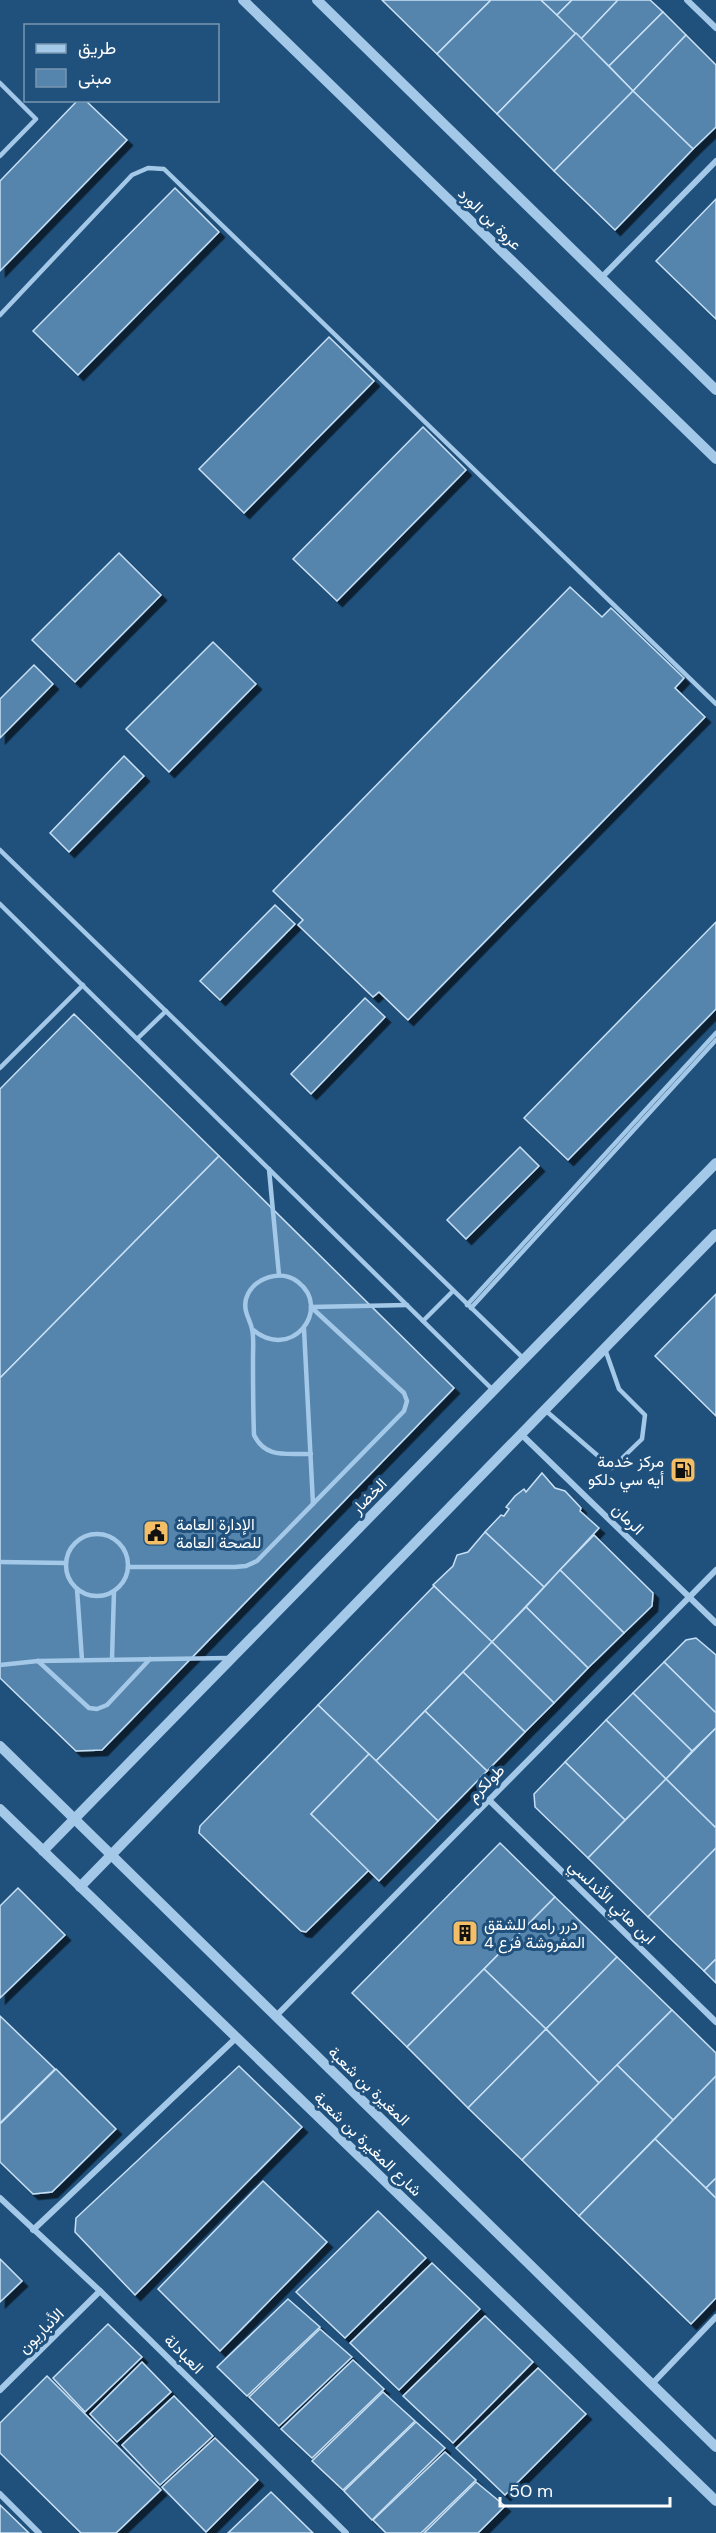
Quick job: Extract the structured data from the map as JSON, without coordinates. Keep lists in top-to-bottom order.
{
  "streets": {
    "street": [
      "عروة بن الورد",
      "الخضار",
      "الرمان",
      "طولكرم",
      "ابن هاني الأندلسي",
      "المغيرة بن شعبة",
      "شارع المغيرة بن شعبة",
      "الأنباريون",
      "العبادلة"
    ]
  },
  "crossings": [
    ["الخضار", "المغيرة بن شعبة"],
    ["الخضار", "شارع المغيرة بن شعبة"],
    ["الرمان", "طولكرم"],
    ["طولكرم", "ابن هاني الأندلسي"],
    ["طولكرم", "المغيرة بن شعبة"],
    ["الأنباريون", "العبادلة"]
  ],
  "places": {
    "fuel station": ["مركز خدمة أيه سي دلكو"],
    "public building": ["الإدارة العامة للصحة العامة"],
    "building": ["درر رامه للشقق المفروشة فرع 4"]
  },
  "legend": ["طريق", "مبنى"],
  "scale_bar": "50 m"
}
